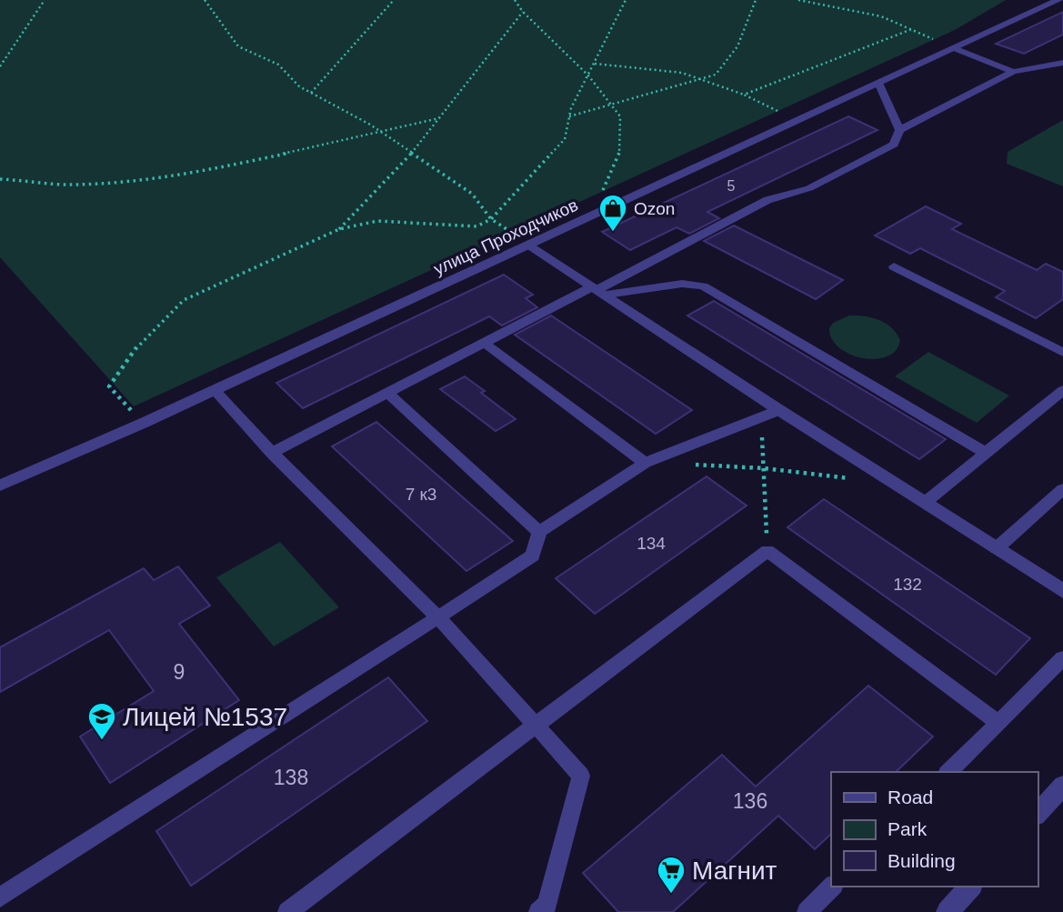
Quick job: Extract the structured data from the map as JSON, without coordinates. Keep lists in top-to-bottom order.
{
  "streets": {
    "street": ["улица Проходчиков"]
  },
  "places": {
    "shop": ["Ozon"],
    "school or university": ["Лицей №1537"],
    "supermarket": ["Магнит"]
  },
  "house_numbers": [
    "5",
    "7 к3",
    "134",
    "132",
    "9",
    "138",
    "136"
  ],
  "legend": ["Road", "Park", "Building"]
}
